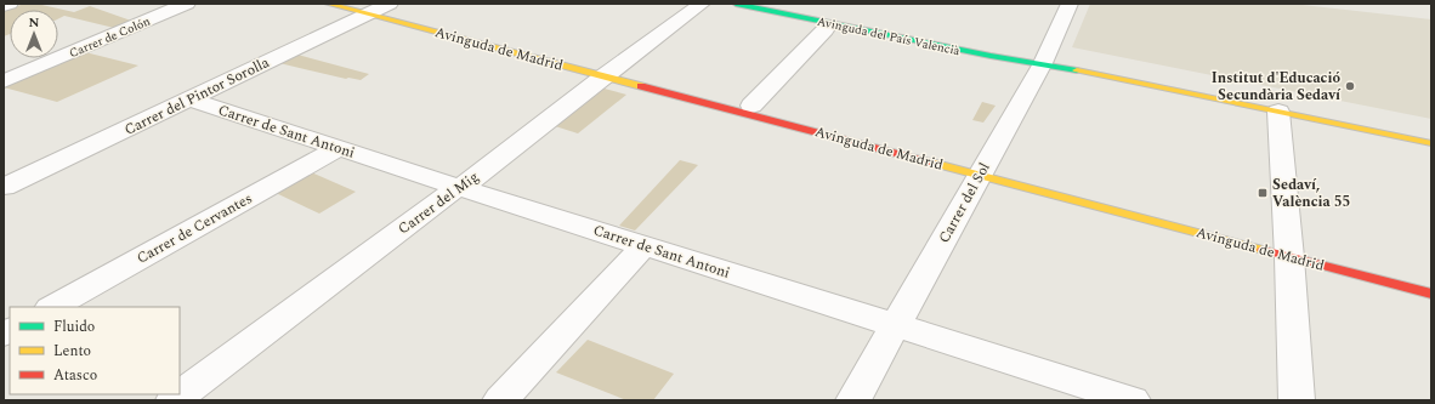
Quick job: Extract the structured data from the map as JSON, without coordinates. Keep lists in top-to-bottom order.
{
  "streets": {
    "street": [
      "Avinguda del País Valencià",
      "Carrer de Colón",
      "Avinguda de Madrid",
      "Carrer del Pintor Sorolla",
      "Carrer de Sant Antoni",
      "Carrer del Mig",
      "Carrer del Sol",
      "Carrer de Cervantes"
    ]
  },
  "crossings": [
    ["Avinguda del País Valencià", "Carrer del Sol"],
    ["Avinguda de Madrid", "Carrer del Pintor Sorolla"],
    ["Avinguda de Madrid", "Carrer del Mig"],
    ["Avinguda de Madrid", "Carrer del Sol"],
    ["Carrer del Pintor Sorolla", "Carrer de Sant Antoni"],
    ["Carrer de Sant Antoni", "Carrer del Mig"],
    ["Carrer de Sant Antoni", "Carrer del Sol"],
    ["Carrer de Sant Antoni", "Carrer de Cervantes"]
  ],
  "places": {
    "other": ["Institut d'Educació Secundària Sedaví"],
    "transit": ["Sedaví, València 55"]
  },
  "legend": ["Fluido", "Lento", "Atasco"],
  "north": "top"
}
